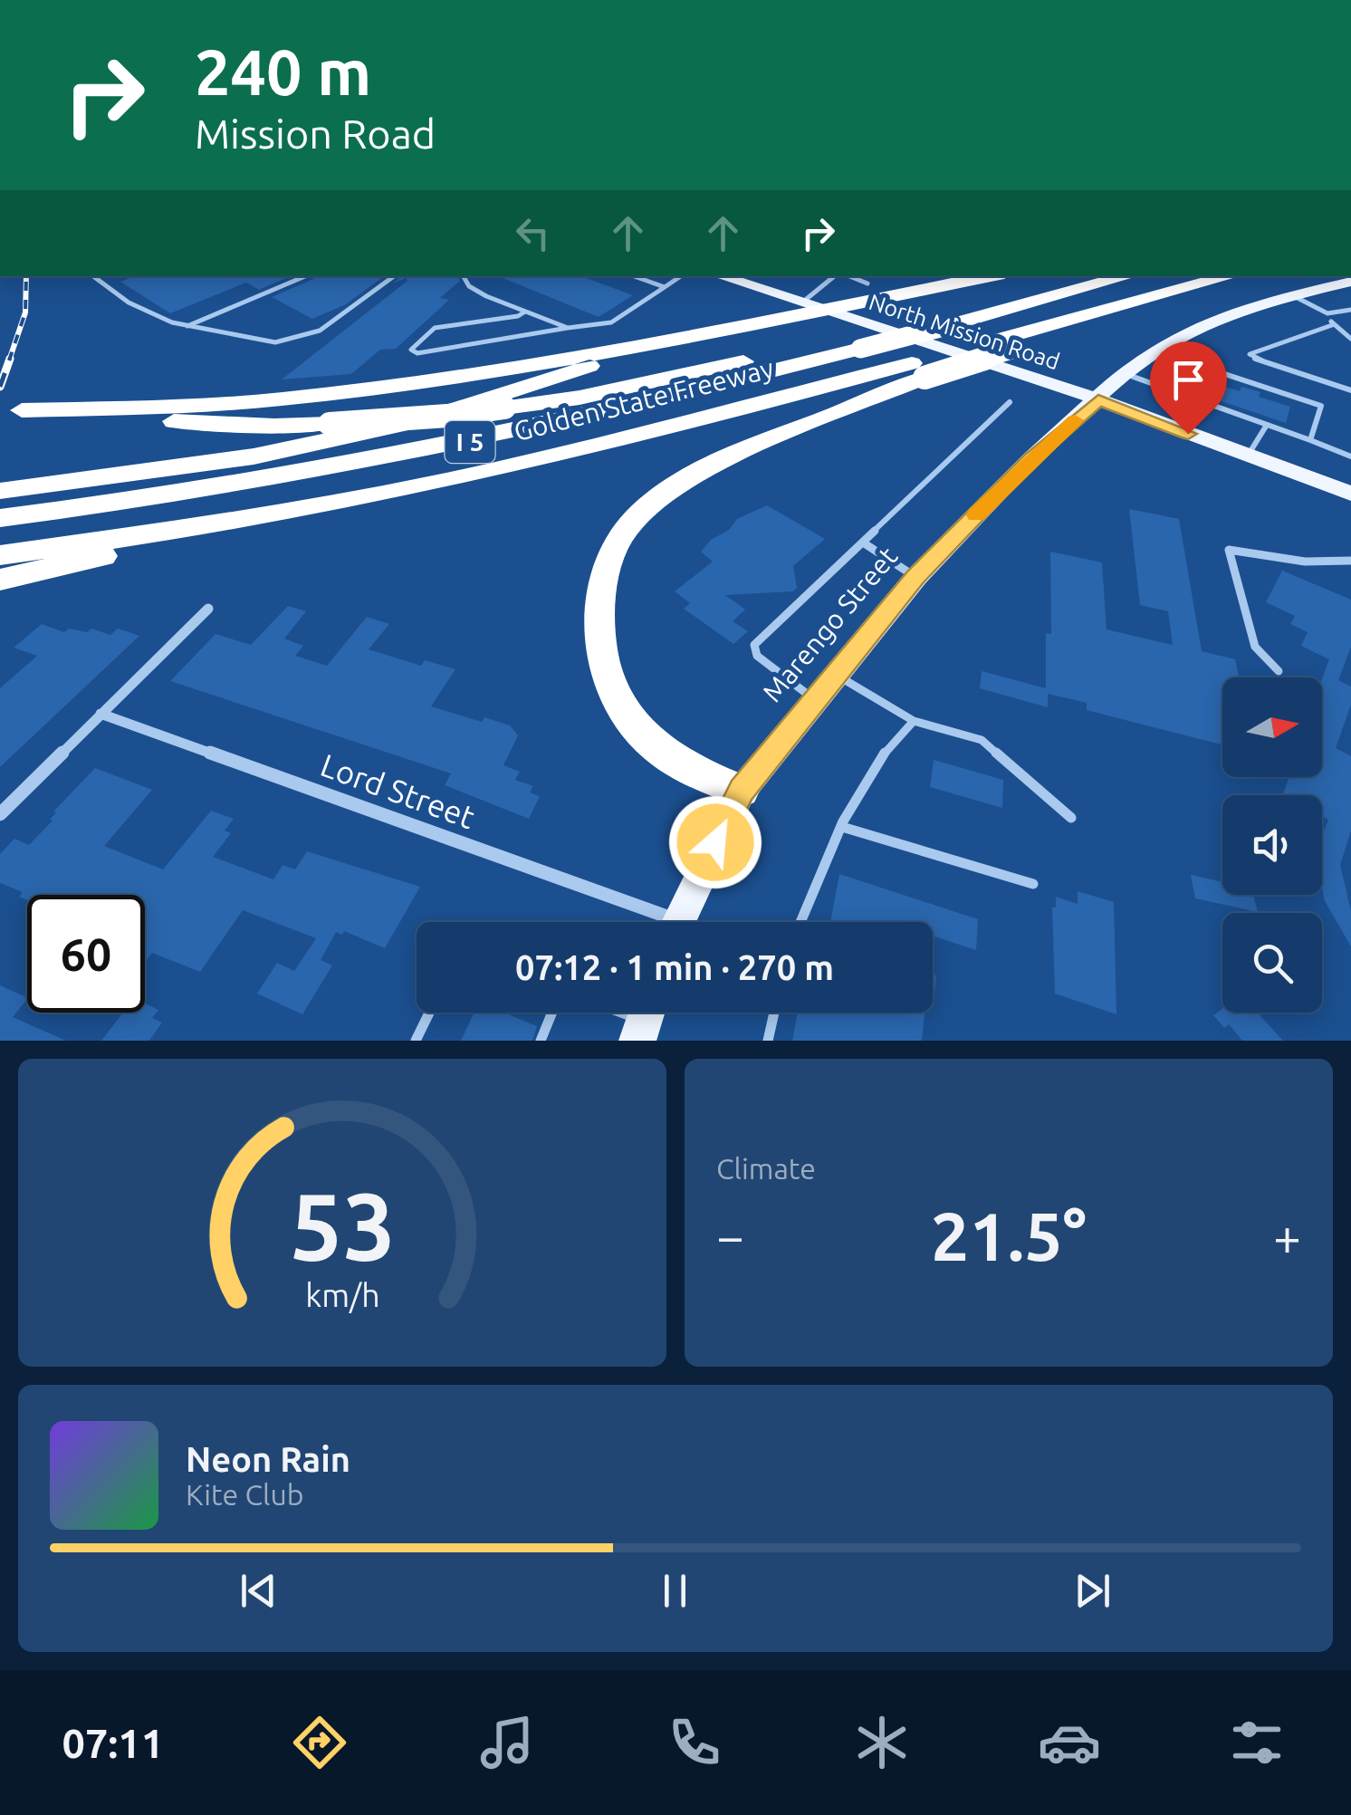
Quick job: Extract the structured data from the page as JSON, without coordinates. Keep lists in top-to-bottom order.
{
  "streets": {
    "highway": ["Golden State Freeway", "I 5"],
    "main road": ["North Mission Road", "Marengo Street"],
    "street": ["Lord Street"]
  },
  "crossings": [
    ["North Mission Road", "Marengo Street"]
  ],
  "north": "right",
  "page": {
    "turn": ["240 m", "Mission Road"],
    "limit": "60",
    "trip": "07:12 · 1 min · 270 m",
    "tile": "Climate",
    "heat": ["−", "21.5°", "+"],
    "song": ["Neon Rain", "Kite Club"],
    "tabs": "07:11",
    "gauge": ["53", "km/h"]
  }
}
